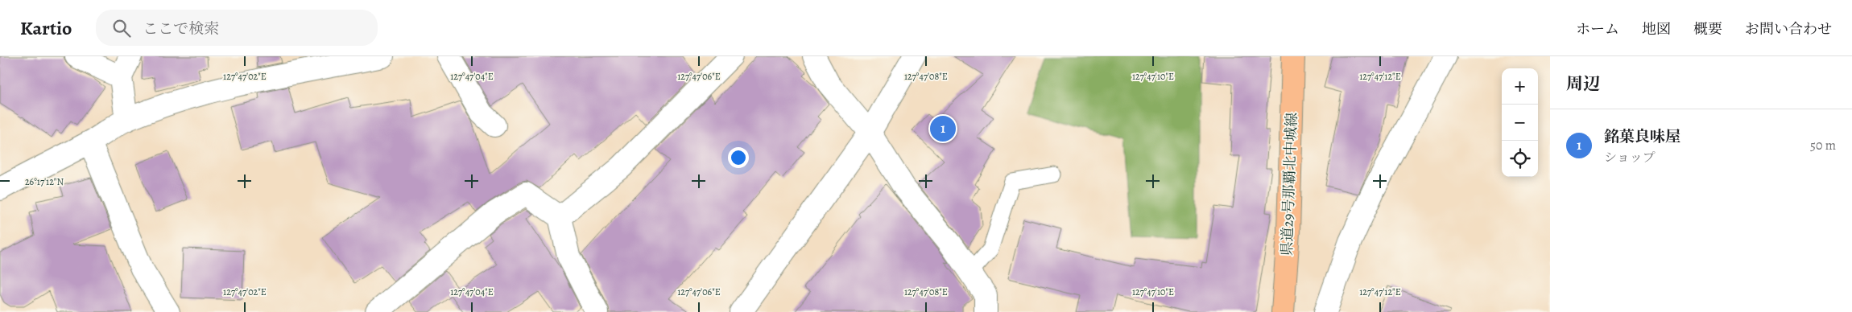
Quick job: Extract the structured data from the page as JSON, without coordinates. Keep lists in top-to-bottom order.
{
  "streets": {
    "main road": ["県道29号那覇北中城線"]
  },
  "page": {
    "header": "Kartio",
    "search": "ここで検索",
    "nav": [
      "ホーム",
      "地図",
      "概要",
      "お問い合わせ"
    ],
    "heading": "周辺",
    "map_buttons": ["+", "−"],
    "list": [
      {
        "mark": "1",
        "name": "銘菓良味屋",
        "note": "ショップ",
        "value": "50 m"
      }
    ],
    "pins": "1"
  },
  "coordinates": [
    "127°47'02\"E",
    "127°47'04\"E",
    "127°47'06\"E",
    "127°47'08\"E",
    "127°47'10\"E",
    "127°47'12\"E",
    "26°17'12\"N"
  ]
}
